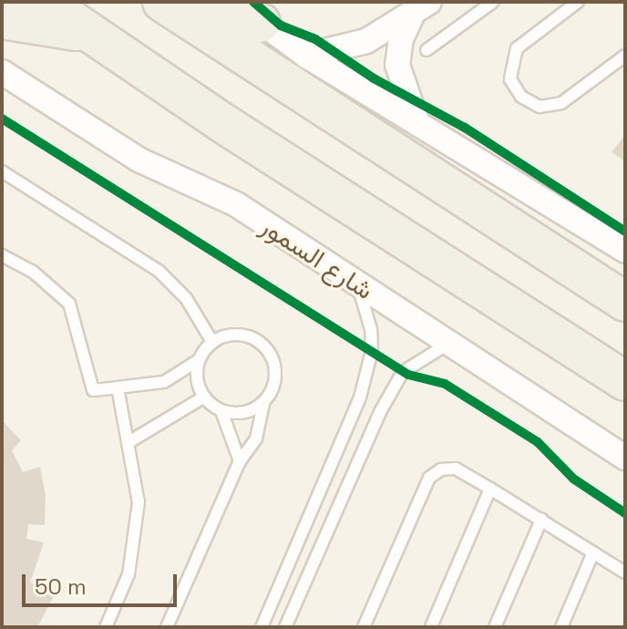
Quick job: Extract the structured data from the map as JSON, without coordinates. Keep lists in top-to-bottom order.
{
  "streets": {
    "street": ["شارع السمور"]
  },
  "scale_bar": "50 m"
}
